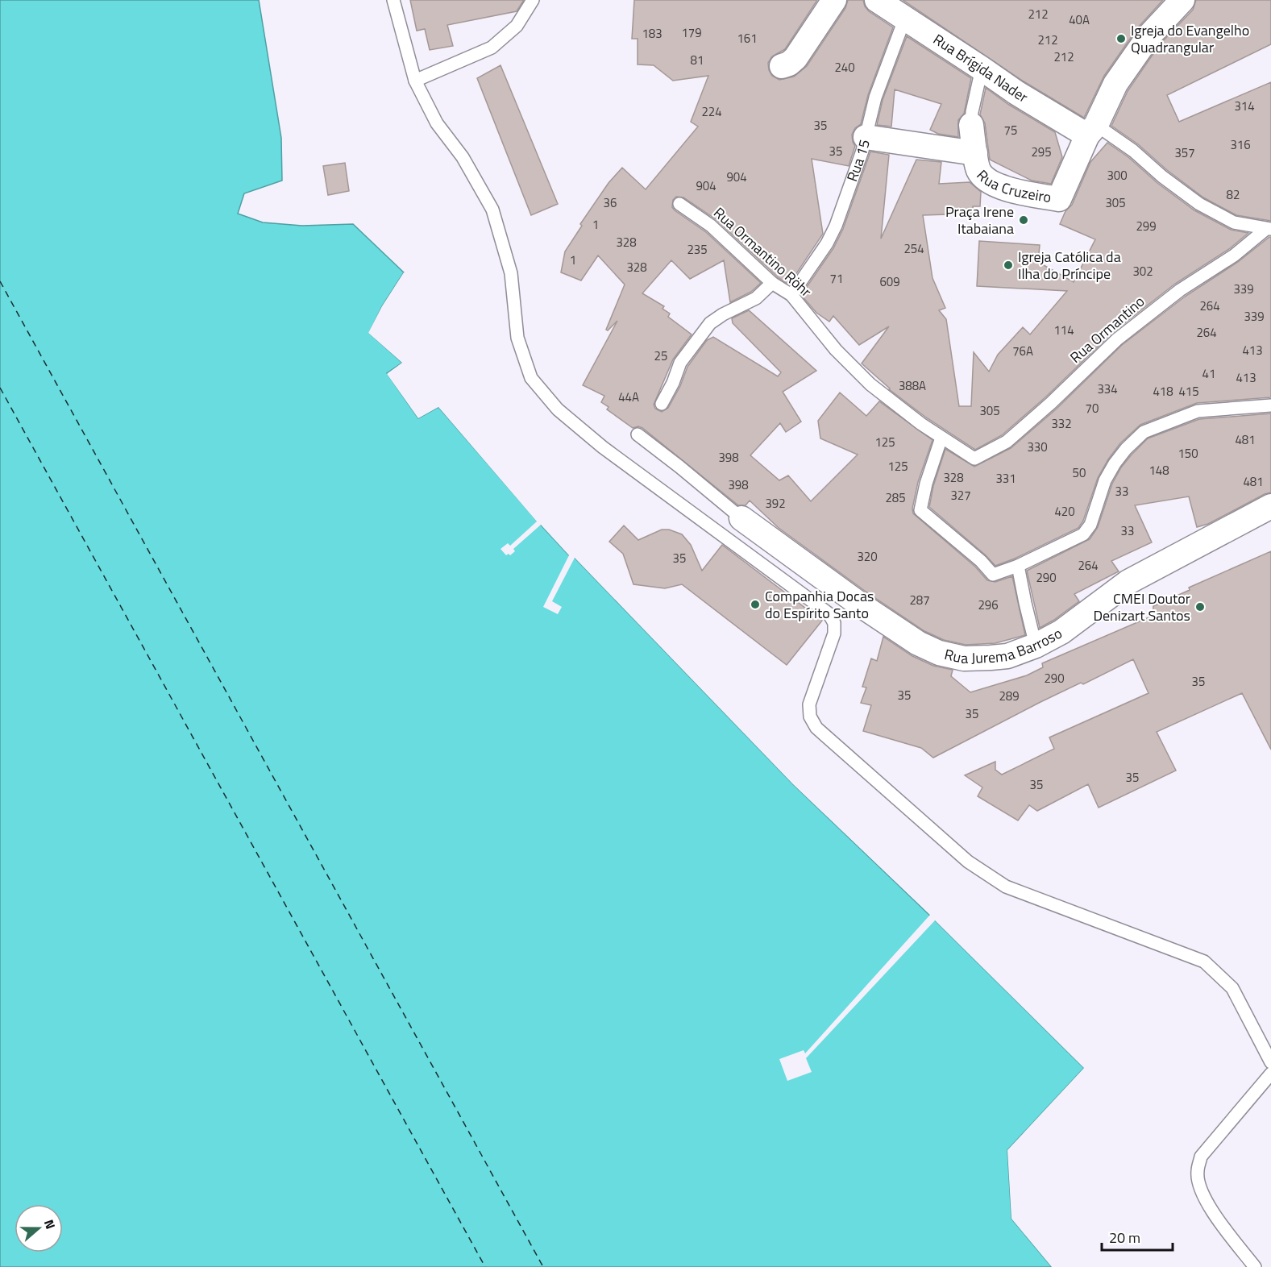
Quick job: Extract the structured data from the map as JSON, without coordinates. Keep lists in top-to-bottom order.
{
  "streets": {
    "street": ["Rua Brígida Nader", "Rua Cruzeiro", "Rua Jurema Barroso"],
    "lane": ["Rua 15", "Rua Ormantino Röhr", "Rua Ormantino"]
  },
  "crossings": [
    ["Rua Brígida Nader", "Rua 15"],
    ["Rua Brígida Nader", "Rua Cruzeiro"],
    ["Rua Brígida Nader", "Rua Ormantino"],
    ["Rua 15", "Rua Ormantino Röhr"],
    ["Rua Ormantino Röhr", "Rua Ormantino"]
  ],
  "places": [
    "Igreja do Evangelho Quadrangular",
    "Praça Irene Itabaiana",
    "Igreja Católica da Ilha do Príncipe",
    "Companhia Docas do Espírito Santo",
    "CMEI Doutor Denizart Santos"
  ],
  "house_numbers": [
    "212",
    "40A",
    "179",
    "183",
    "161",
    "212",
    "212",
    "81",
    "240",
    "314",
    "224",
    "35",
    "75",
    "316",
    "35",
    "295",
    "357",
    "300",
    "904",
    "904",
    "82",
    "36",
    "305",
    "1",
    "299",
    "328",
    "254",
    "235",
    "1",
    "328",
    "302",
    "71",
    "609",
    "339",
    "264",
    "339",
    "114",
    "264",
    "413",
    "76A",
    "25",
    "41",
    "413",
    "388A",
    "334",
    "418",
    "415",
    "44A",
    "70",
    "305",
    "332",
    "481",
    "125",
    "330",
    "150",
    "398",
    "125",
    "148",
    "50",
    "328",
    "331",
    "481",
    "398",
    "33",
    "327",
    "285",
    "392",
    "420",
    "33",
    "320",
    "35",
    "264",
    "290",
    "287",
    "296",
    "290",
    "35",
    "35",
    "289",
    "35",
    "35",
    "35"
  ],
  "scale_bar": "20 m",
  "north": "right"
}
